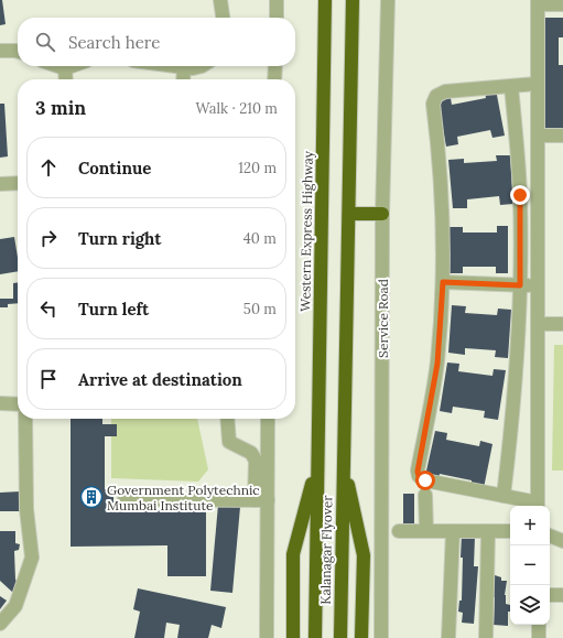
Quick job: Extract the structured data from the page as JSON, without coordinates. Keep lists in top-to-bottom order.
{
  "streets": {
    "highway": ["Western Express Highway", "Kalanagar Flyover"],
    "street": ["Service Road"]
  },
  "crossings": [
    ["Western Express Highway", "Kalanagar Flyover"]
  ],
  "places": {
    "building": ["Government Polytechnic Mumbai Institute"]
  },
  "page": {
    "search": "Search here",
    "heading": ["3 min", "Walk · 210 m"],
    "list": [
      ["Continue", "120 m"],
      ["Turn right", "40 m"],
      ["Turn left", "50 m"],
      "Arrive at destination"
    ],
    "map_buttons": ["+", "−"]
  }
}
